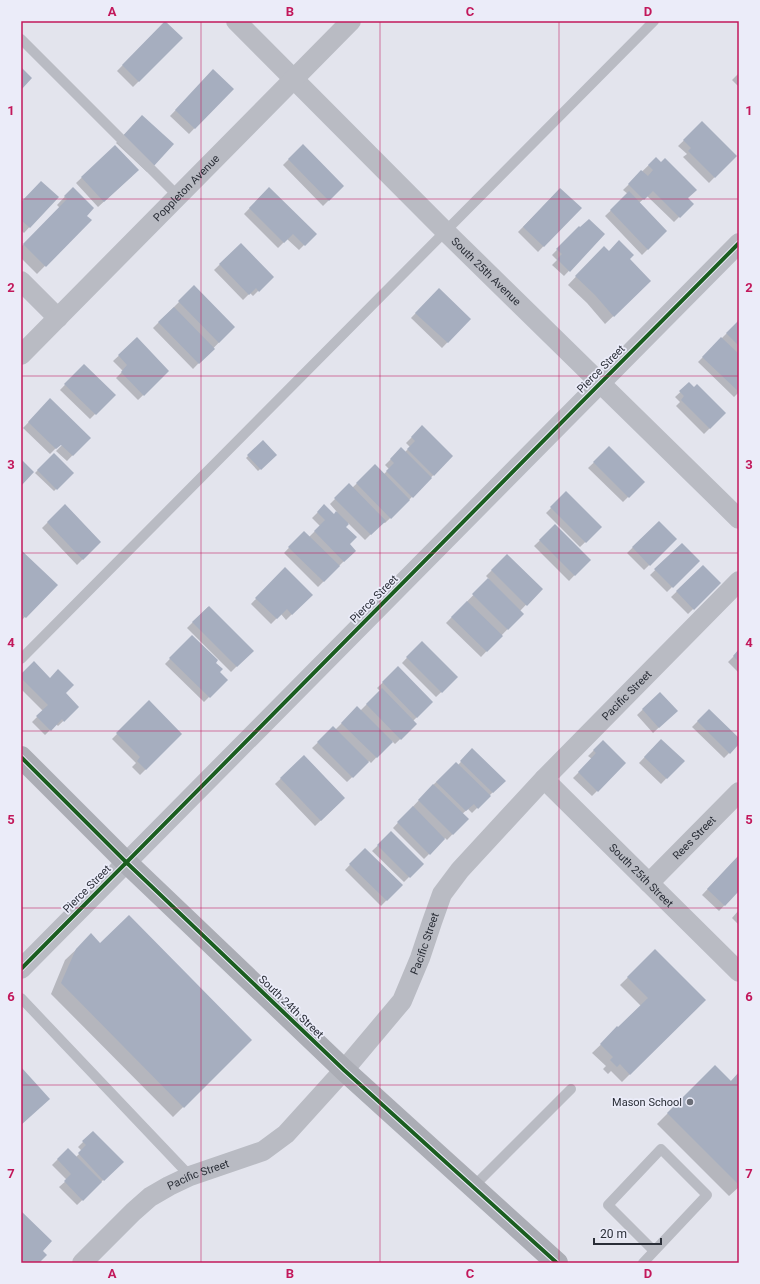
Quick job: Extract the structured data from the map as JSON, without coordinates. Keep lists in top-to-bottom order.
{
  "streets": {
    "main road": ["South 24th Street"],
    "street": [
      "Poppleton Avenue",
      "South 25th Avenue",
      "Pierce Street",
      "Pacific Street",
      "Rees Street",
      "South 25th Street"
    ]
  },
  "crossings": [
    ["Poppleton Avenue", "South 25th Avenue"],
    ["South 25th Avenue", "Pierce Street"],
    ["Pierce Street", "South 24th Street"],
    ["Pacific Street", "South 25th Street"],
    ["Pacific Street", "South 24th Street"],
    ["Rees Street", "South 25th Street"]
  ],
  "places": ["Mason School"],
  "scale_bar": "20 m",
  "grid": {
    "columns": [
      "A",
      "B",
      "C",
      "D"
    ],
    "rows": [
      "1",
      "2",
      "3",
      "4",
      "5",
      "6",
      "7"
    ]
  }
}
